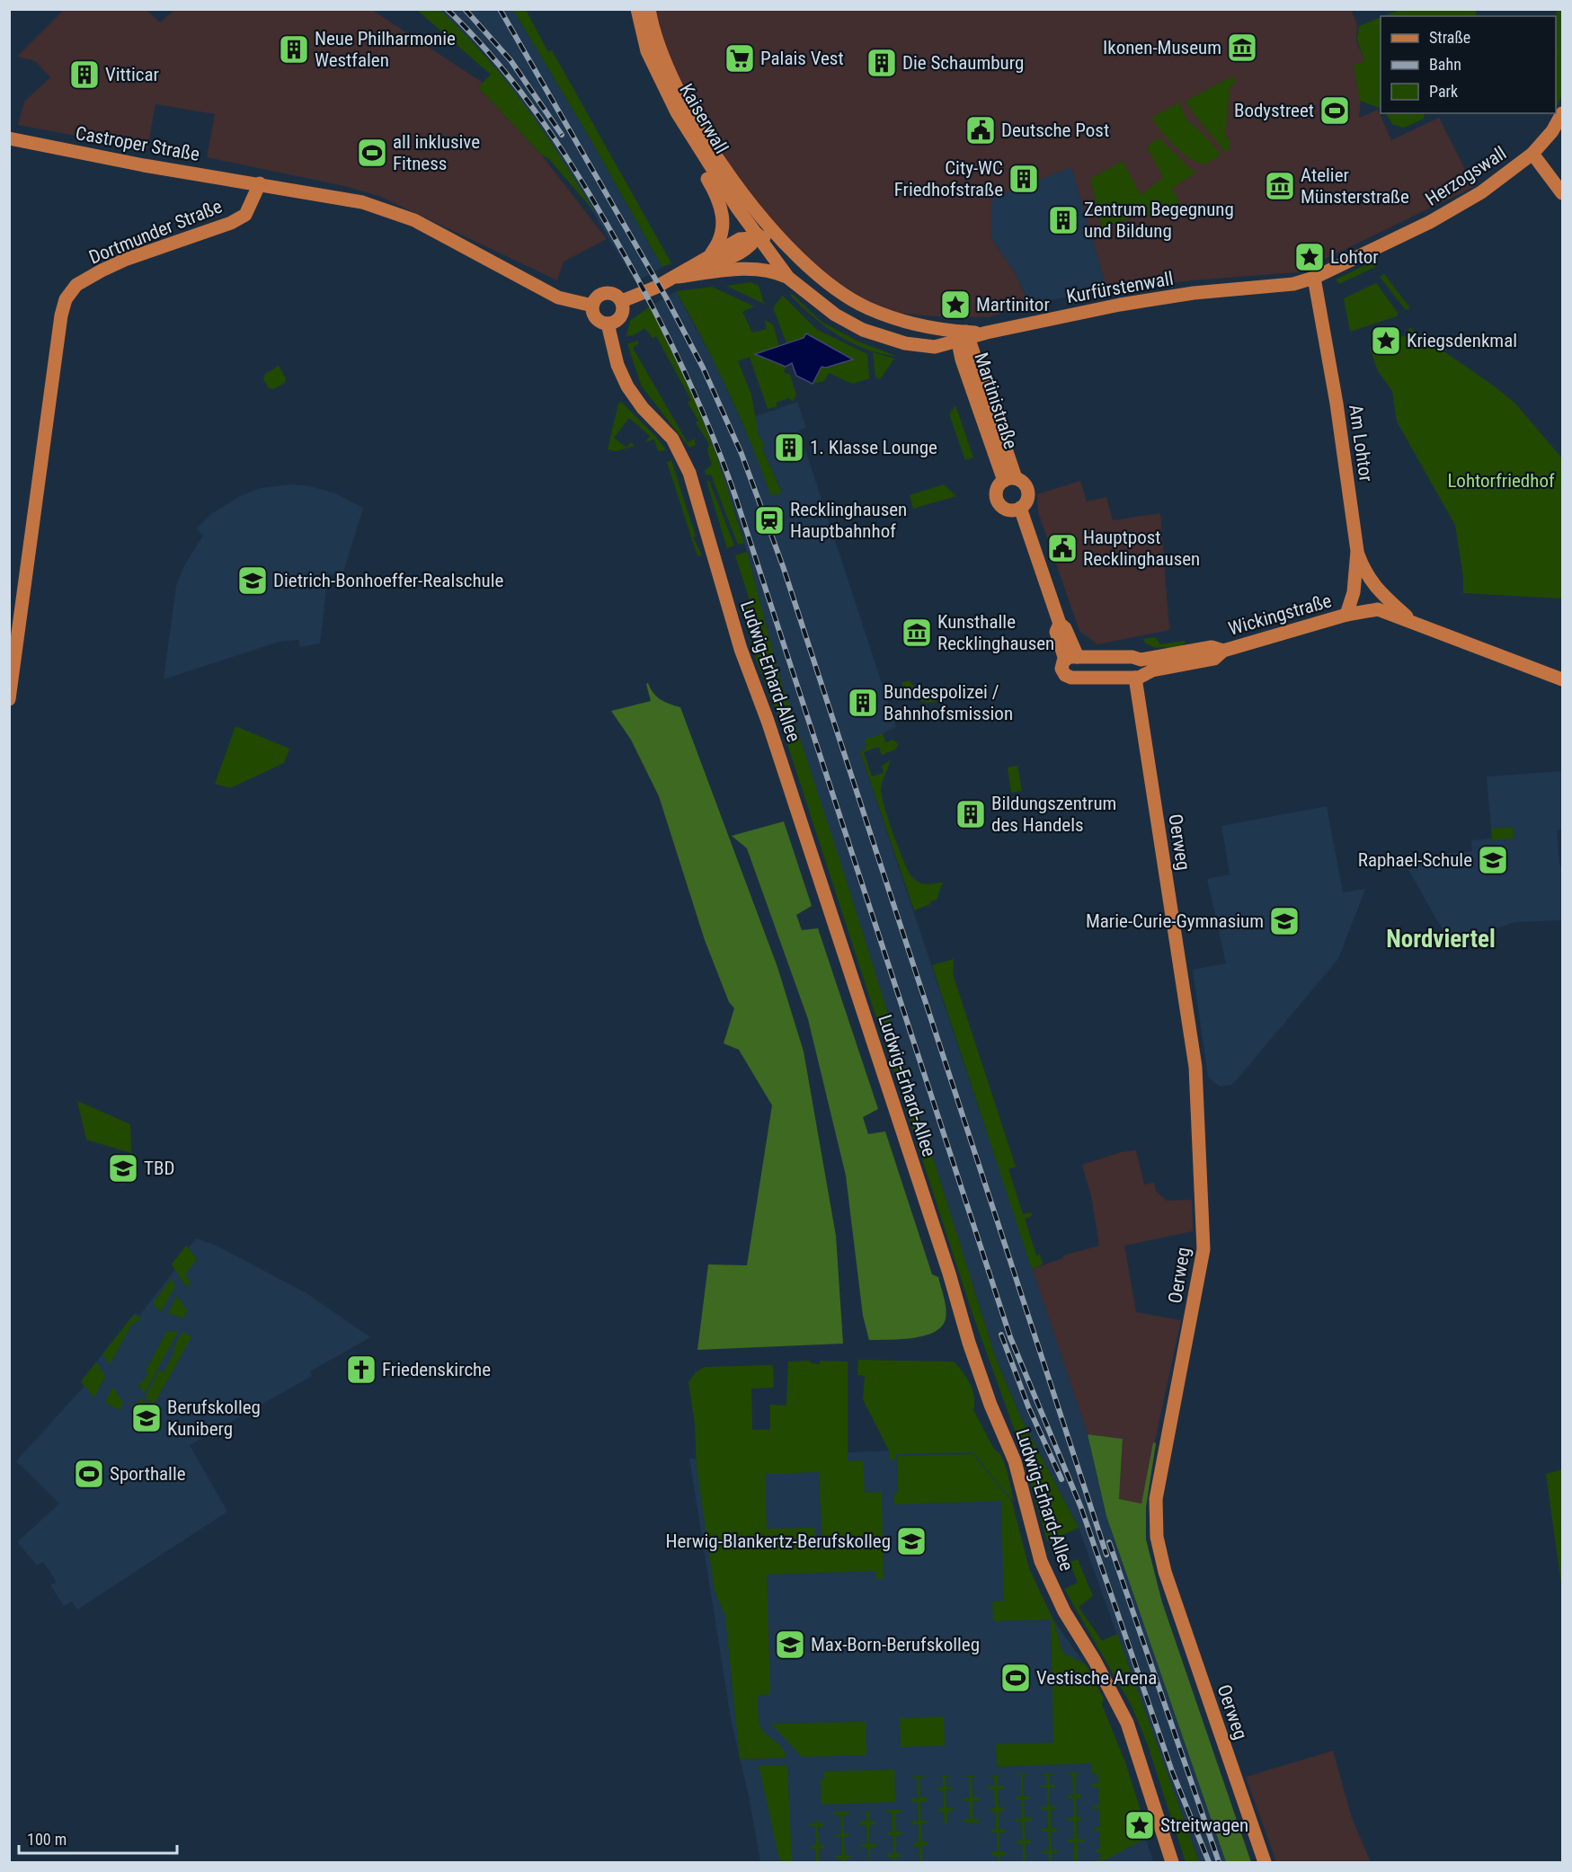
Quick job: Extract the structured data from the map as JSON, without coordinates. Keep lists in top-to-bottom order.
{
  "streets": {
    "main road": [
      "Kaiserwall",
      "Castroper Straße",
      "Herzogswall",
      "Dortmunder Straße",
      "Kurfürstenwall",
      "Martinistraße",
      "Am Lohtor",
      "Wickingstraße",
      "Ludwig-Erhard-Allee",
      "Oerweg"
    ]
  },
  "crossings": [
    ["Kaiserwall", "Kurfürstenwall"],
    ["Kaiserwall", "Martinistraße"],
    ["Castroper Straße", "Dortmunder Straße"],
    ["Herzogswall", "Kurfürstenwall"],
    ["Herzogswall", "Am Lohtor"],
    ["Kurfürstenwall", "Martinistraße"],
    ["Kurfürstenwall", "Am Lohtor"],
    ["Martinistraße", "Wickingstraße"],
    ["Am Lohtor", "Wickingstraße"],
    ["Wickingstraße", "Oerweg"]
  ],
  "districts": ["Nordviertel"],
  "parks": ["Lohtorfriedhof"],
  "places": {
    "museum": ["Ikonen-Museum", "Atelier Münsterstraße", "Kunsthalle Recklinghausen"],
    "building": [
      "Neue Philharmonie Westfalen",
      "Die Schaumburg",
      "Vitticar",
      "City-WC Friedhofstraße",
      "Zentrum Begegnung und Bildung",
      "1. Klasse Lounge",
      "Bundespolizei / Bahnhofsmission",
      "Bildungszentrum des Handels"
    ],
    "supermarket": ["Palais Vest"],
    "sports": [
      "Bodystreet",
      "all inklusive Fitness",
      "Sporthalle",
      "Vestische Arena"
    ],
    "public building": ["Deutsche Post", "Hauptpost Recklinghausen"],
    "place": [
      "Lohtor",
      "Martinitor",
      "Kriegsdenkmal",
      "Streitwagen"
    ],
    "station": ["Recklinghausen Hauptbahnhof"],
    "school or university": [
      "Dietrich-Bonhoeffer-Realschule",
      "Raphael-Schule",
      "Marie-Curie-Gymnasium",
      "TBD",
      "Berufskolleg Kuniberg",
      "Herwig-Blankertz-Berufskolleg",
      "Max-Born-Berufskolleg"
    ],
    "church": ["Friedenskirche"]
  },
  "legend": ["Straße", "Bahn", "Park"],
  "scale_bar": "100 m"
}
